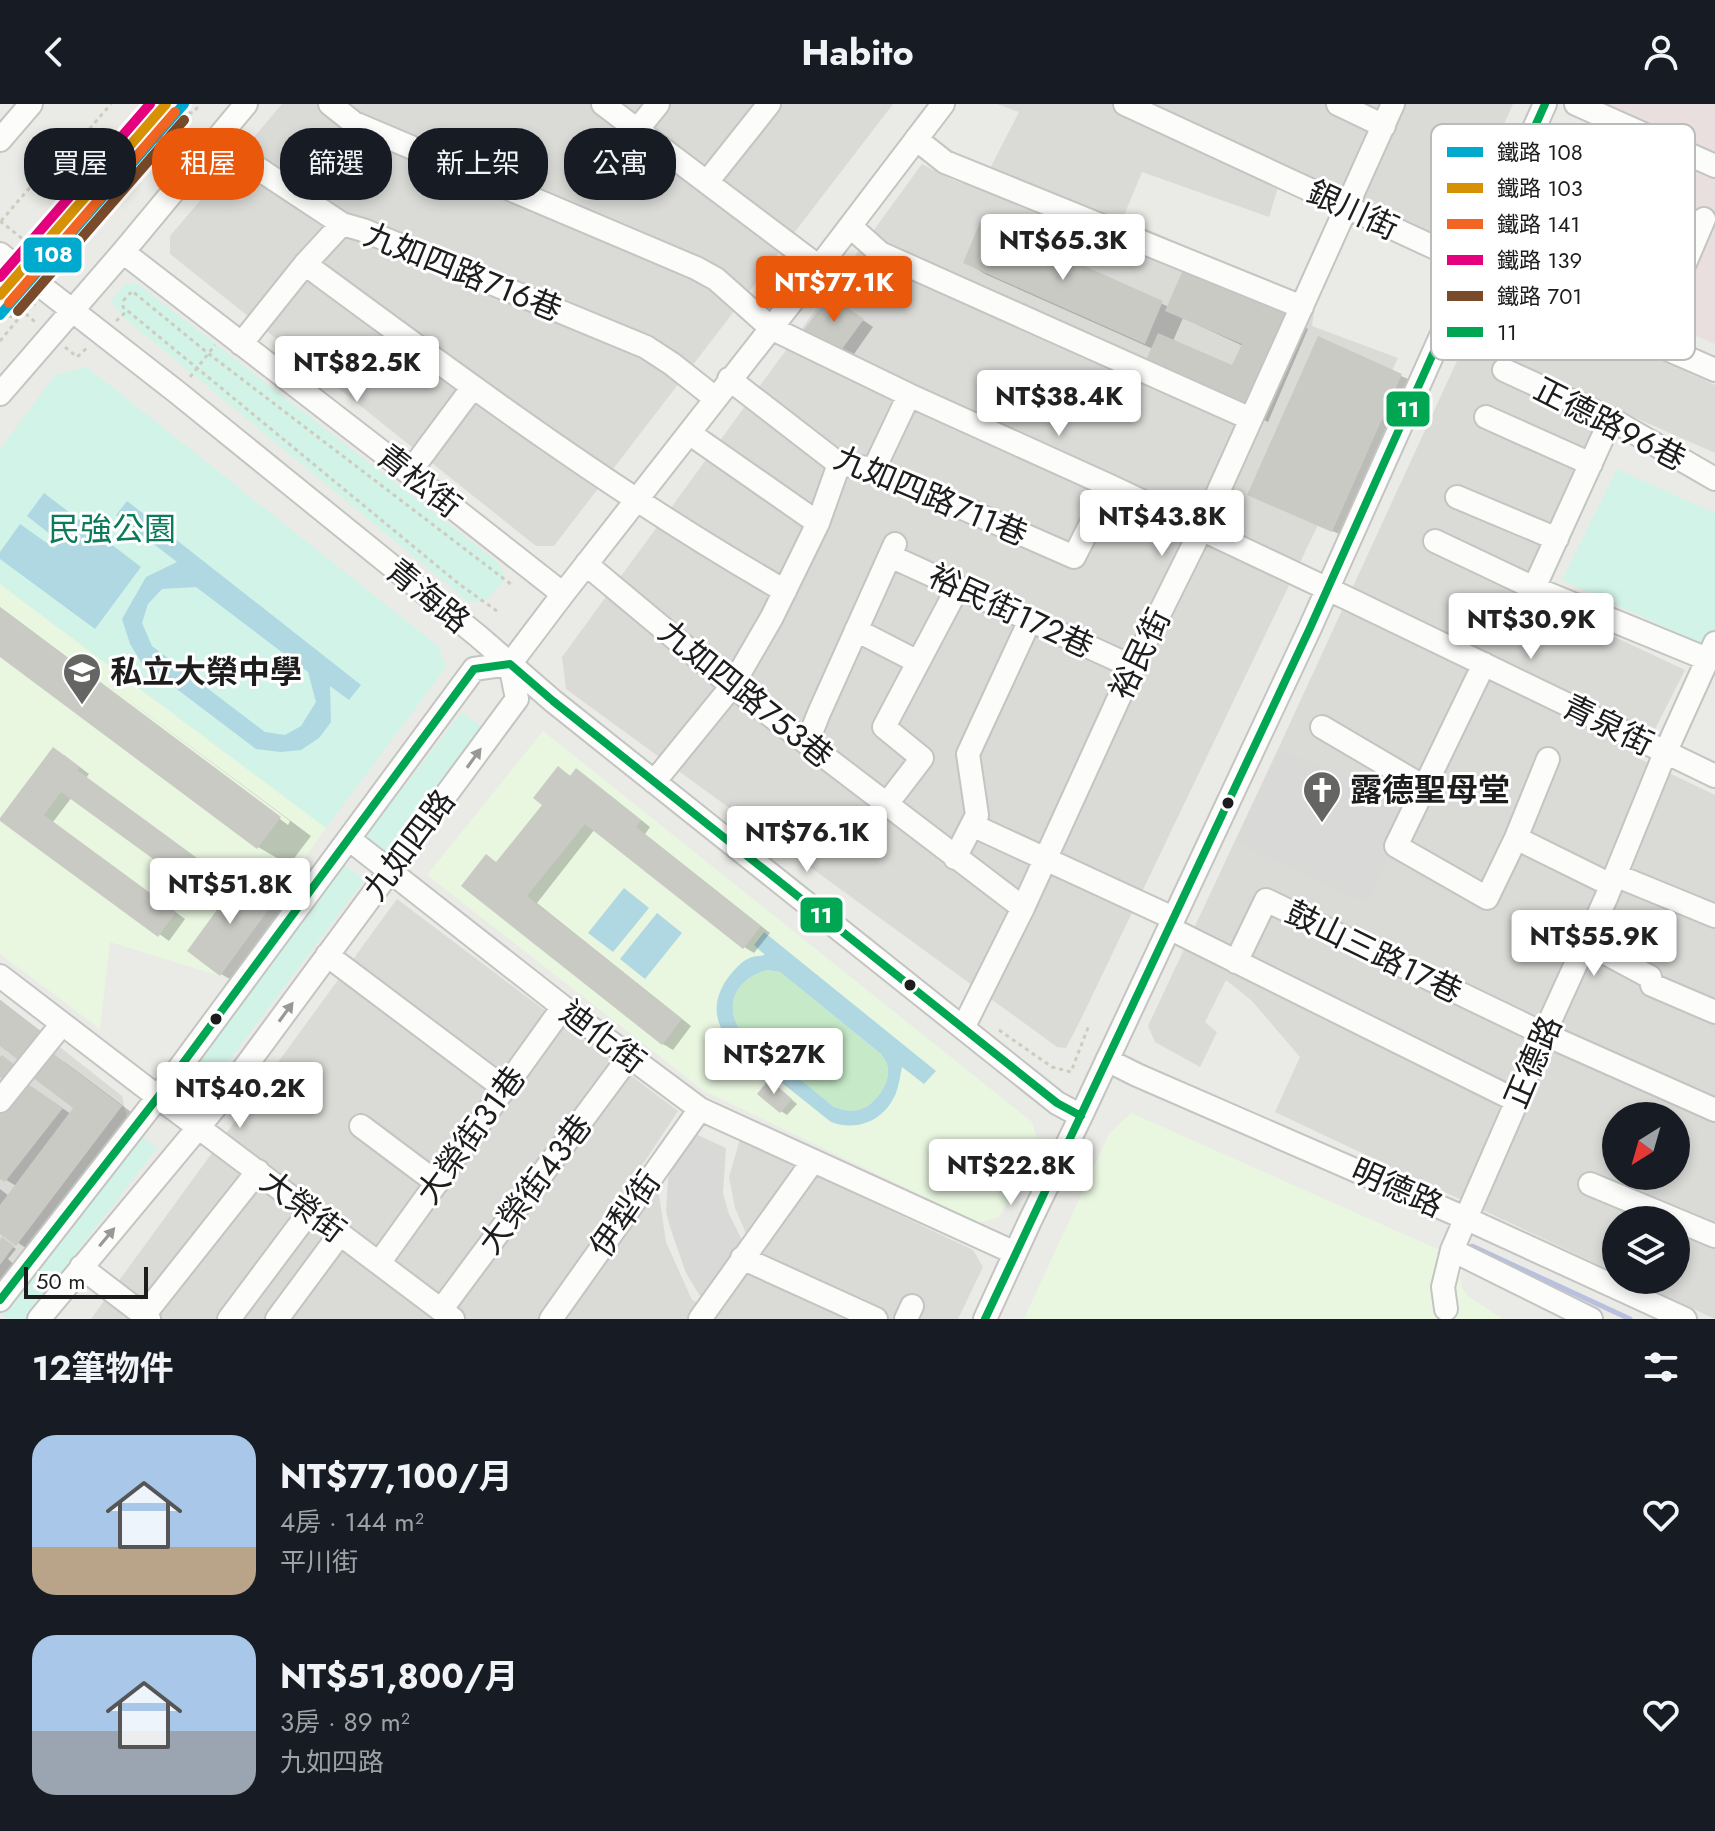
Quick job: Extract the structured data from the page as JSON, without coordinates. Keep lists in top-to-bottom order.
{
  "streets": {
    "street": [
      "銀川街",
      "九如四路716巷",
      "正德路96巷",
      "青松街",
      "九如四路711巷",
      "青海路",
      "裕民街172巷",
      "裕民街",
      "九如四路753巷",
      "青泉街",
      "九如四路",
      "鼓山三路17巷",
      "迪化街",
      "正德路",
      "大榮街31巷",
      "大榮街43巷",
      "明德路",
      "大榮街",
      "伊犁街"
    ]
  },
  "crossings": [
    ["銀川街", "裕民街"],
    ["九如四路711巷", "青泉街"],
    ["青海路", "裕民街"],
    ["青海路", "九如四路"],
    ["裕民街172巷", "裕民街"],
    ["裕民街", "九如四路753巷"],
    ["裕民街", "青泉街"],
    ["青泉街", "正德路"],
    ["九如四路", "迪化街"],
    ["九如四路", "大榮街"],
    ["鼓山三路17巷", "正德路"],
    ["迪化街", "大榮街31巷"],
    ["迪化街", "大榮街43巷"],
    ["迪化街", "伊犁街"],
    ["正德路", "明德路"],
    ["大榮街31巷", "大榮街"],
    ["大榮街43巷", "大榮街"]
  ],
  "parks": ["民強公園"],
  "places": {
    "school or university": ["私立大榮中學"],
    "church": ["露德聖母堂"]
  },
  "lines": [
    "rail line 108",
    "rail line 103",
    "rail line 139",
    "transit line 11",
    "rail line 141",
    "rail line 701"
  ],
  "legend": [
    "鐵路 108",
    "鐵路 103",
    "鐵路 141",
    "鐵路 139",
    "鐵路 701",
    "11"
  ],
  "scale_bar": "50 m",
  "north": "bottom left",
  "page": {
    "header": "Habito",
    "chip": [
      "買屋",
      "租屋",
      "篩選",
      "新上架",
      "公寓"
    ],
    "price": [
      "NT$65.3K",
      "NT$77.1K",
      "NT$82.5K",
      "NT$38.4K",
      "NT$43.8K",
      "NT$30.9K",
      "NT$76.1K",
      "NT$51.8K",
      "NT$55.9K",
      "NT$27K",
      "NT$40.2K",
      "NT$22.8K"
    ],
    "scale": "50 m",
    "heading": "12筆物件",
    "list": [
      {
        "name": "NT$77,100/月",
        "note": "4房 · 144 m² · 平川街"
      },
      {
        "name": "NT$51,800/月",
        "note": "3房 · 89 m² · 九如四路"
      }
    ]
  }
}
